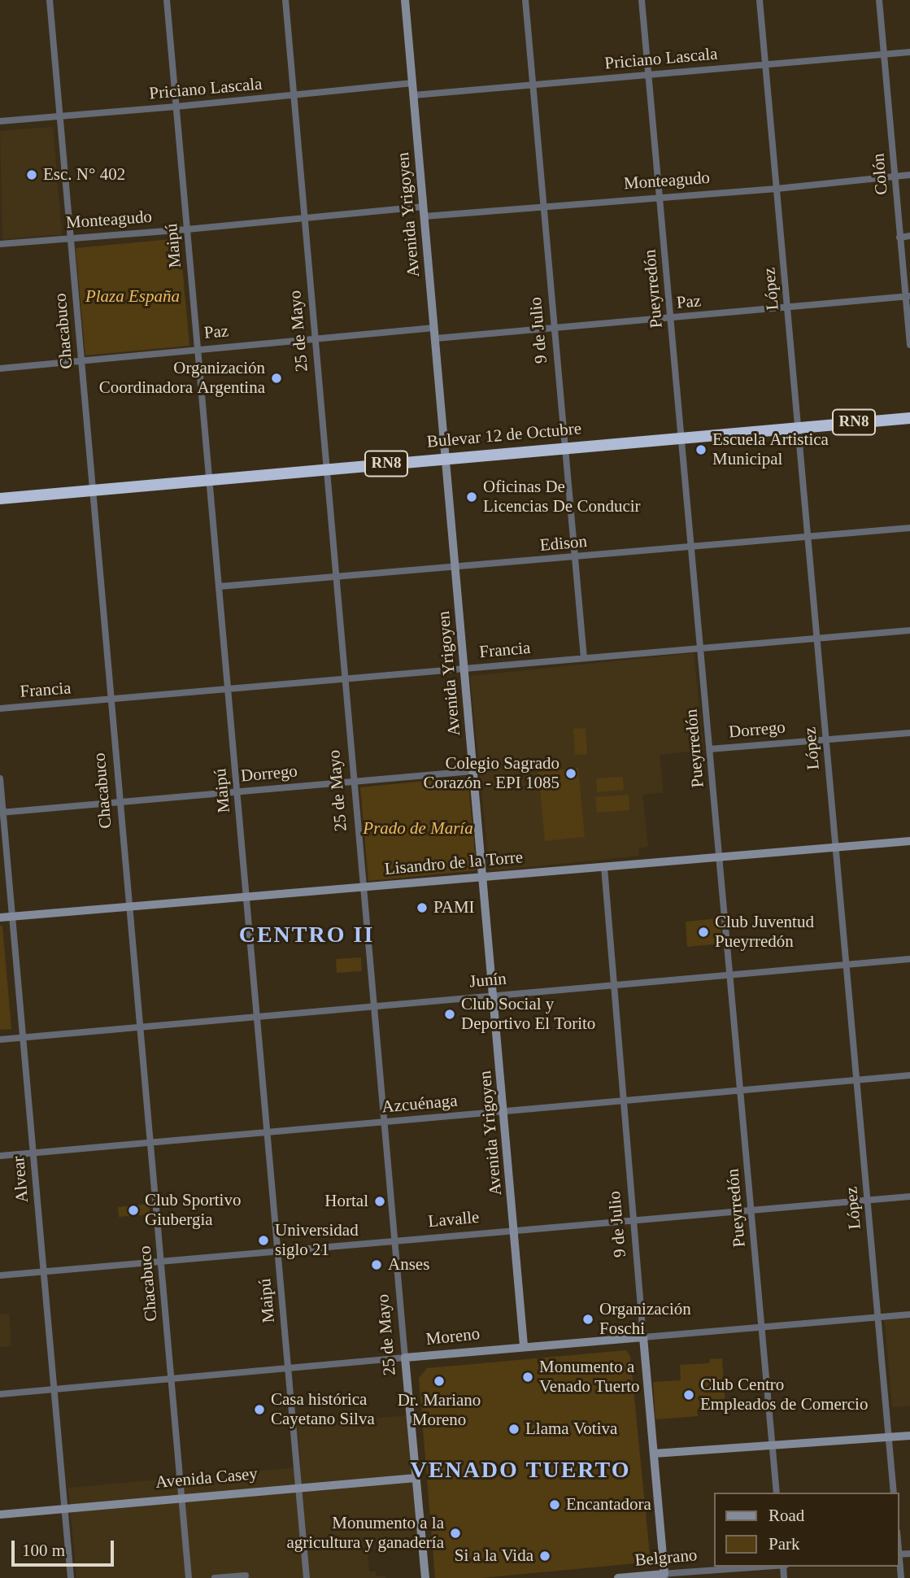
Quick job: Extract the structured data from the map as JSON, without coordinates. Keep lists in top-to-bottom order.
{
  "streets": {
    "highway": ["RN8", "Bulevar 12 de Octubre"],
    "main road": [
      "Avenida Yrigoyen",
      "9 de Julio",
      "25 de Mayo",
      "Lisandro de la Torre",
      "Moreno",
      "Avenida Casey",
      "Belgrano"
    ],
    "street": [
      "Priciano Lascala",
      "Colón",
      "Monteagudo",
      "Maipú",
      "Pueyrredón",
      "López",
      "Paz",
      "Chacabuco",
      "Edison",
      "Francia",
      "Dorrego",
      "Junín",
      "Azcuénaga",
      "Alvear",
      "Lavalle"
    ]
  },
  "crossings": [
    ["Priciano Lascala", "Colón"],
    ["Priciano Lascala", "Avenida Yrigoyen"],
    ["Priciano Lascala", "Maipú"],
    ["Priciano Lascala", "Pueyrredón"],
    ["Priciano Lascala", "López"],
    ["Priciano Lascala", "9 de Julio"],
    ["Priciano Lascala", "Chacabuco"],
    ["Priciano Lascala", "25 de Mayo"],
    ["Colón", "Monteagudo"],
    ["Colón", "Paz"],
    ["Monteagudo", "Avenida Yrigoyen"],
    ["Monteagudo", "Maipú"],
    ["Monteagudo", "Pueyrredón"],
    ["Monteagudo", "López"],
    ["Monteagudo", "9 de Julio"],
    ["Monteagudo", "Chacabuco"],
    ["Monteagudo", "25 de Mayo"],
    ["Avenida Yrigoyen", "Paz"],
    ["Avenida Yrigoyen", "Bulevar 12 de Octubre"],
    ["Avenida Yrigoyen", "Edison"],
    ["Avenida Yrigoyen", "Francia"],
    ["Avenida Yrigoyen", "Dorrego"],
    ["Avenida Yrigoyen", "Lisandro de la Torre"],
    ["Avenida Yrigoyen", "Junín"],
    ["Avenida Yrigoyen", "Azcuénaga"],
    ["Avenida Yrigoyen", "Lavalle"],
    ["Avenida Yrigoyen", "Moreno"],
    ["Maipú", "Paz"],
    ["Maipú", "Bulevar 12 de Octubre"],
    ["Maipú", "Edison"],
    ["Maipú", "Francia"],
    ["Maipú", "Dorrego"],
    ["Maipú", "Lisandro de la Torre"],
    ["Maipú", "Junín"],
    ["Maipú", "Azcuénaga"],
    ["Maipú", "Lavalle"],
    ["Maipú", "Moreno"],
    ["Maipú", "Avenida Casey"],
    ["Pueyrredón", "Paz"],
    ["Pueyrredón", "Bulevar 12 de Octubre"],
    ["Pueyrredón", "Edison"],
    ["Pueyrredón", "Francia"],
    ["Pueyrredón", "Dorrego"],
    ["Pueyrredón", "Lisandro de la Torre"],
    ["Pueyrredón", "Junín"],
    ["Pueyrredón", "Azcuénaga"],
    ["Pueyrredón", "Lavalle"],
    ["Pueyrredón", "Moreno"],
    ["López", "Paz"],
    ["López", "Bulevar 12 de Octubre"],
    ["López", "Edison"],
    ["López", "Francia"],
    ["López", "Dorrego"],
    ["López", "Lisandro de la Torre"],
    ["López", "Junín"],
    ["López", "Azcuénaga"],
    ["López", "Lavalle"],
    ["López", "Moreno"],
    ["Paz", "9 de Julio"],
    ["Paz", "Chacabuco"],
    ["Paz", "25 de Mayo"],
    ["9 de Julio", "Bulevar 12 de Octubre"],
    ["9 de Julio", "Edison"],
    ["9 de Julio", "Francia"],
    ["9 de Julio", "Lisandro de la Torre"],
    ["9 de Julio", "Junín"],
    ["9 de Julio", "Azcuénaga"],
    ["9 de Julio", "Lavalle"],
    ["9 de Julio", "Moreno"],
    ["9 de Julio", "Belgrano"],
    ["Chacabuco", "Bulevar 12 de Octubre"],
    ["Chacabuco", "Francia"],
    ["Chacabuco", "Dorrego"],
    ["Chacabuco", "Lisandro de la Torre"],
    ["Chacabuco", "Junín"],
    ["Chacabuco", "Azcuénaga"],
    ["Chacabuco", "Lavalle"],
    ["Chacabuco", "Moreno"],
    ["Chacabuco", "Avenida Casey"],
    ["25 de Mayo", "Bulevar 12 de Octubre"],
    ["25 de Mayo", "Edison"],
    ["25 de Mayo", "Francia"],
    ["25 de Mayo", "Dorrego"],
    ["25 de Mayo", "Lisandro de la Torre"],
    ["25 de Mayo", "Junín"],
    ["25 de Mayo", "Azcuénaga"],
    ["25 de Mayo", "Lavalle"],
    ["25 de Mayo", "Moreno"],
    ["25 de Mayo", "Avenida Casey"],
    ["Dorrego", "Alvear"],
    ["Lisandro de la Torre", "Alvear"],
    ["Junín", "Alvear"],
    ["Azcuénaga", "Alvear"],
    ["Alvear", "Lavalle"],
    ["Alvear", "Moreno"],
    ["Alvear", "Avenida Casey"]
  ],
  "districts": ["CENTRO II", "VENADO TUERTO"],
  "parks": ["Plaza España", "Prado de María"],
  "places": [
    "Esc. N° 402",
    "Organización Coordinadora Argentina",
    "Escuela Artistica Municipal",
    "Oficinas De Licencias De Conducir",
    "Colegio Sagrado Corazón - EPI 1085",
    "PAMI",
    "Club Juventud Pueyrredón",
    "Club Social y Deportivo El Torito",
    "Hortal",
    "Club Sportivo Giubergia",
    "Universidad siglo 21",
    "Anses",
    "Organización Foschi",
    "Monumento a Venado Tuerto",
    "Dr. Mariano Moreno",
    "Club Centro Empleados de Comercio",
    "Casa histórica Cayetano Silva",
    "Llama Votiva",
    "Encantadora",
    "Monumento a la agricultura y ganadería",
    "Si a la Vida"
  ],
  "legend": ["Road", "Park"],
  "scale_bar": "100 m"
}
